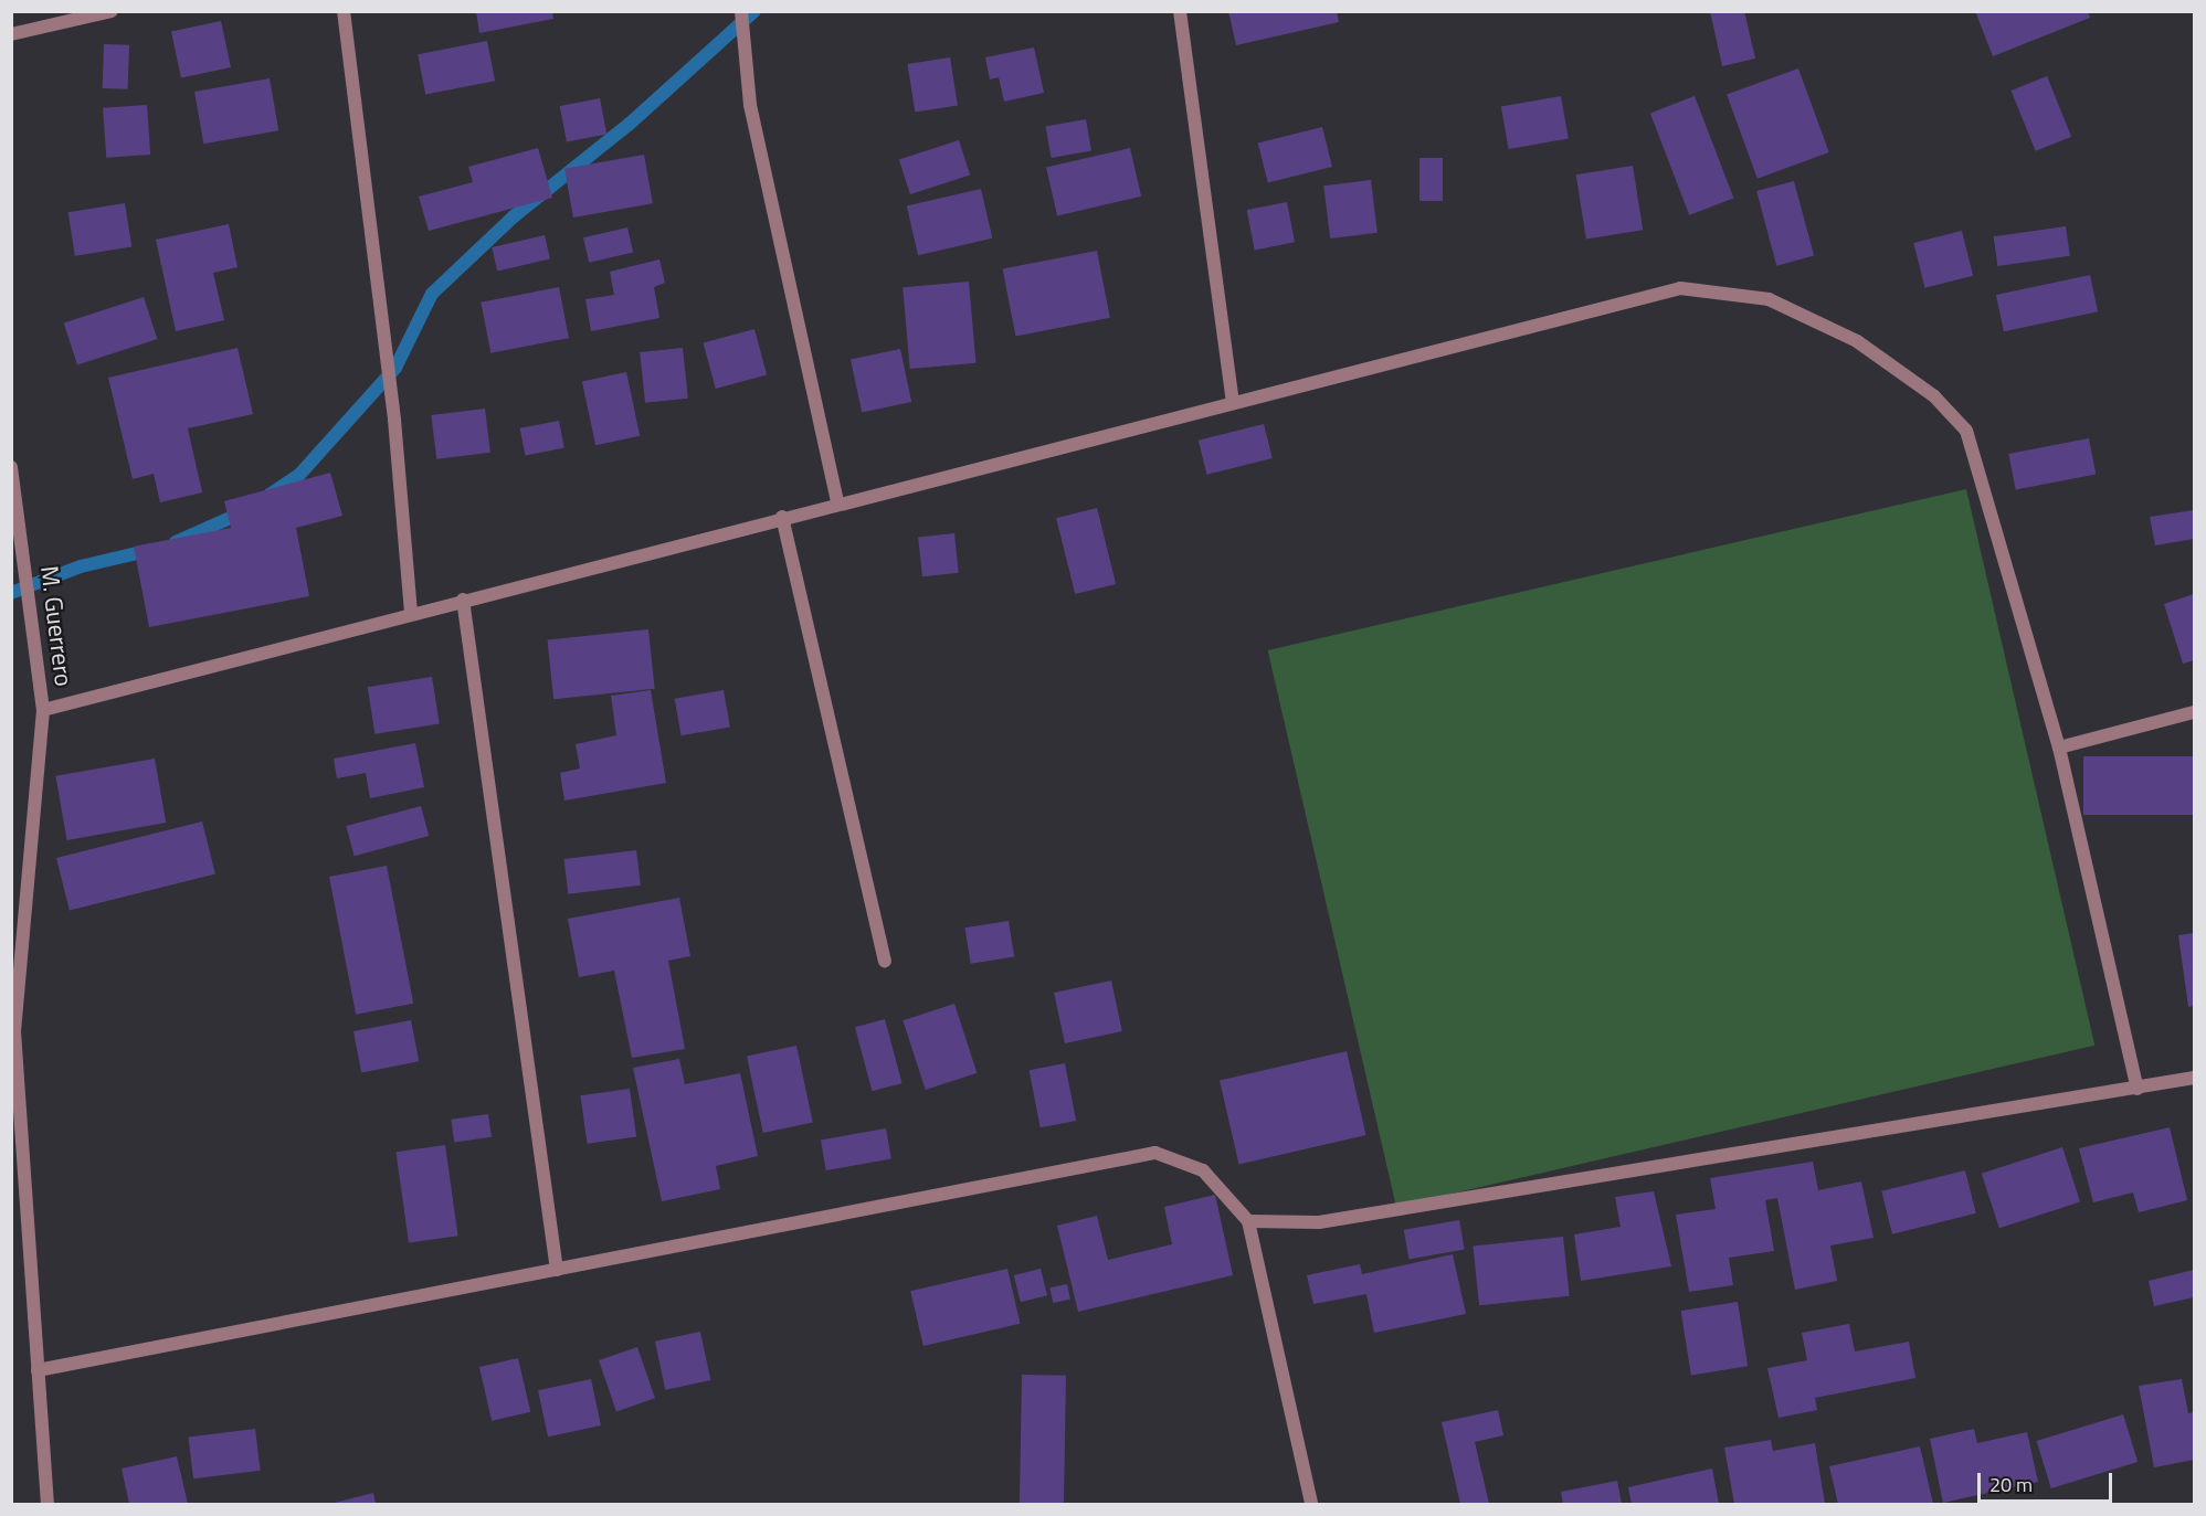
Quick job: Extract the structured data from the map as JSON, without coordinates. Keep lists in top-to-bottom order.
{
  "streets": {
    "street": ["M. Guerrero"]
  },
  "scale_bar": "20 m"
}
